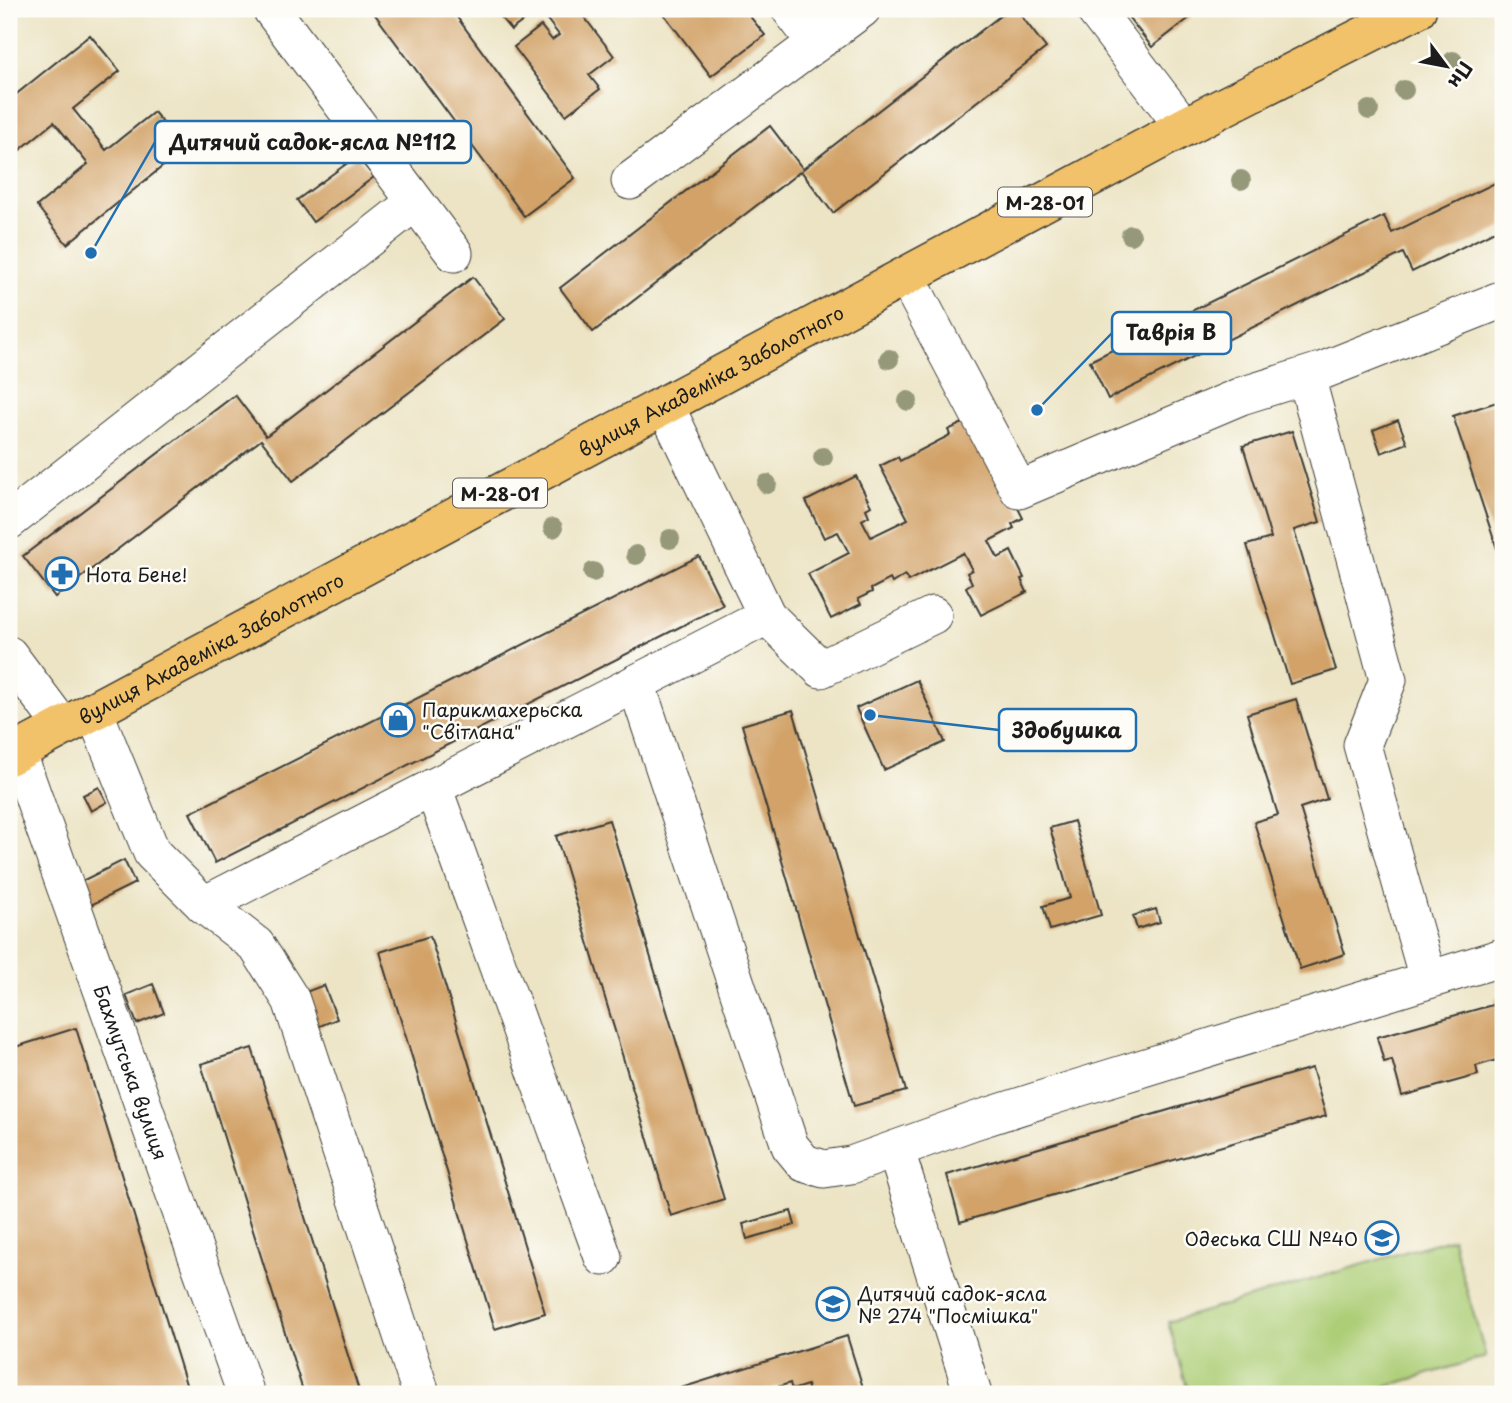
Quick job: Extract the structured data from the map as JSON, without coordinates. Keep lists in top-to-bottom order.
{
  "streets": {
    "highway": ["М-28-01", "вулиця Академіка Заболотного"],
    "street": ["Бахмутська вулиця"]
  },
  "crossings": [
    ["вулиця Академіка Заболотного", "Бахмутська вулиця"]
  ],
  "places": {
    "other": ["Дитячий садок-ясла №112", "Таврія В", "Здобушка"],
    "pharmacy": ["Нота Бене!"],
    "shop": ["Парикмахерьска \"Світлана\""],
    "school or university": ["Одеська СШ №40", "Дитячий садок-ясла № 274 \"Посмішка\""]
  },
  "north": "bottom right"
}
